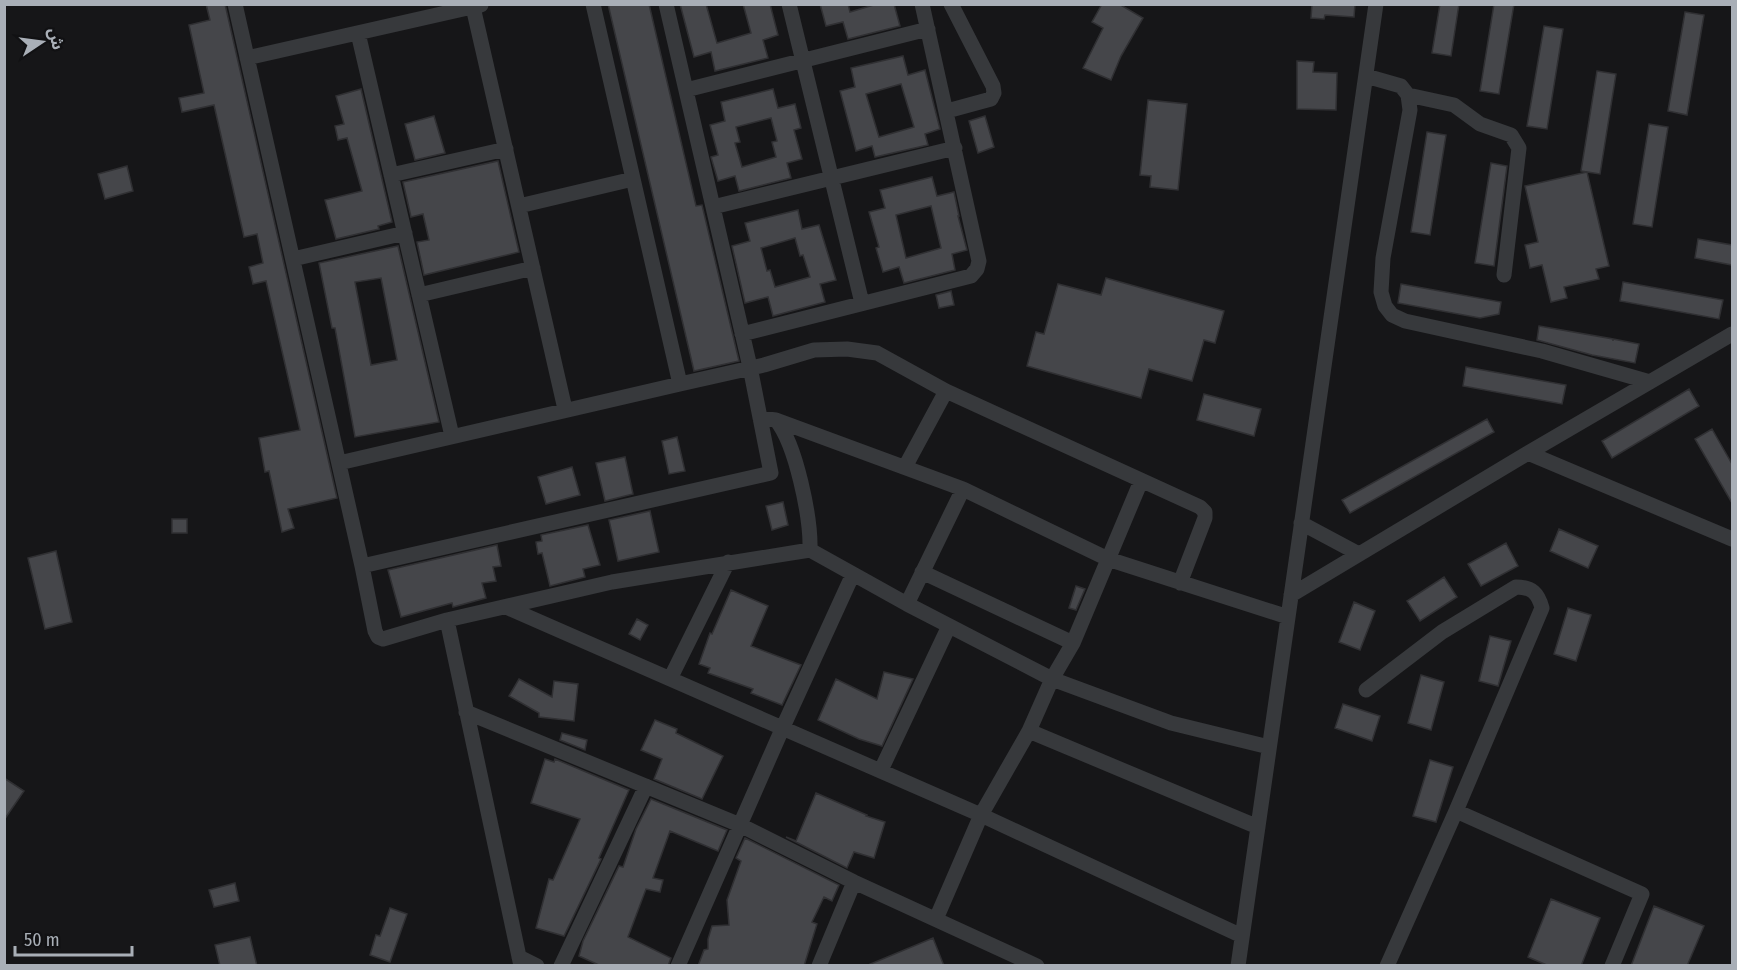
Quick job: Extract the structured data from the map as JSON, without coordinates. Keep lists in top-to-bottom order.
{
  "scale_bar": "50 m",
  "north": "right"
}
